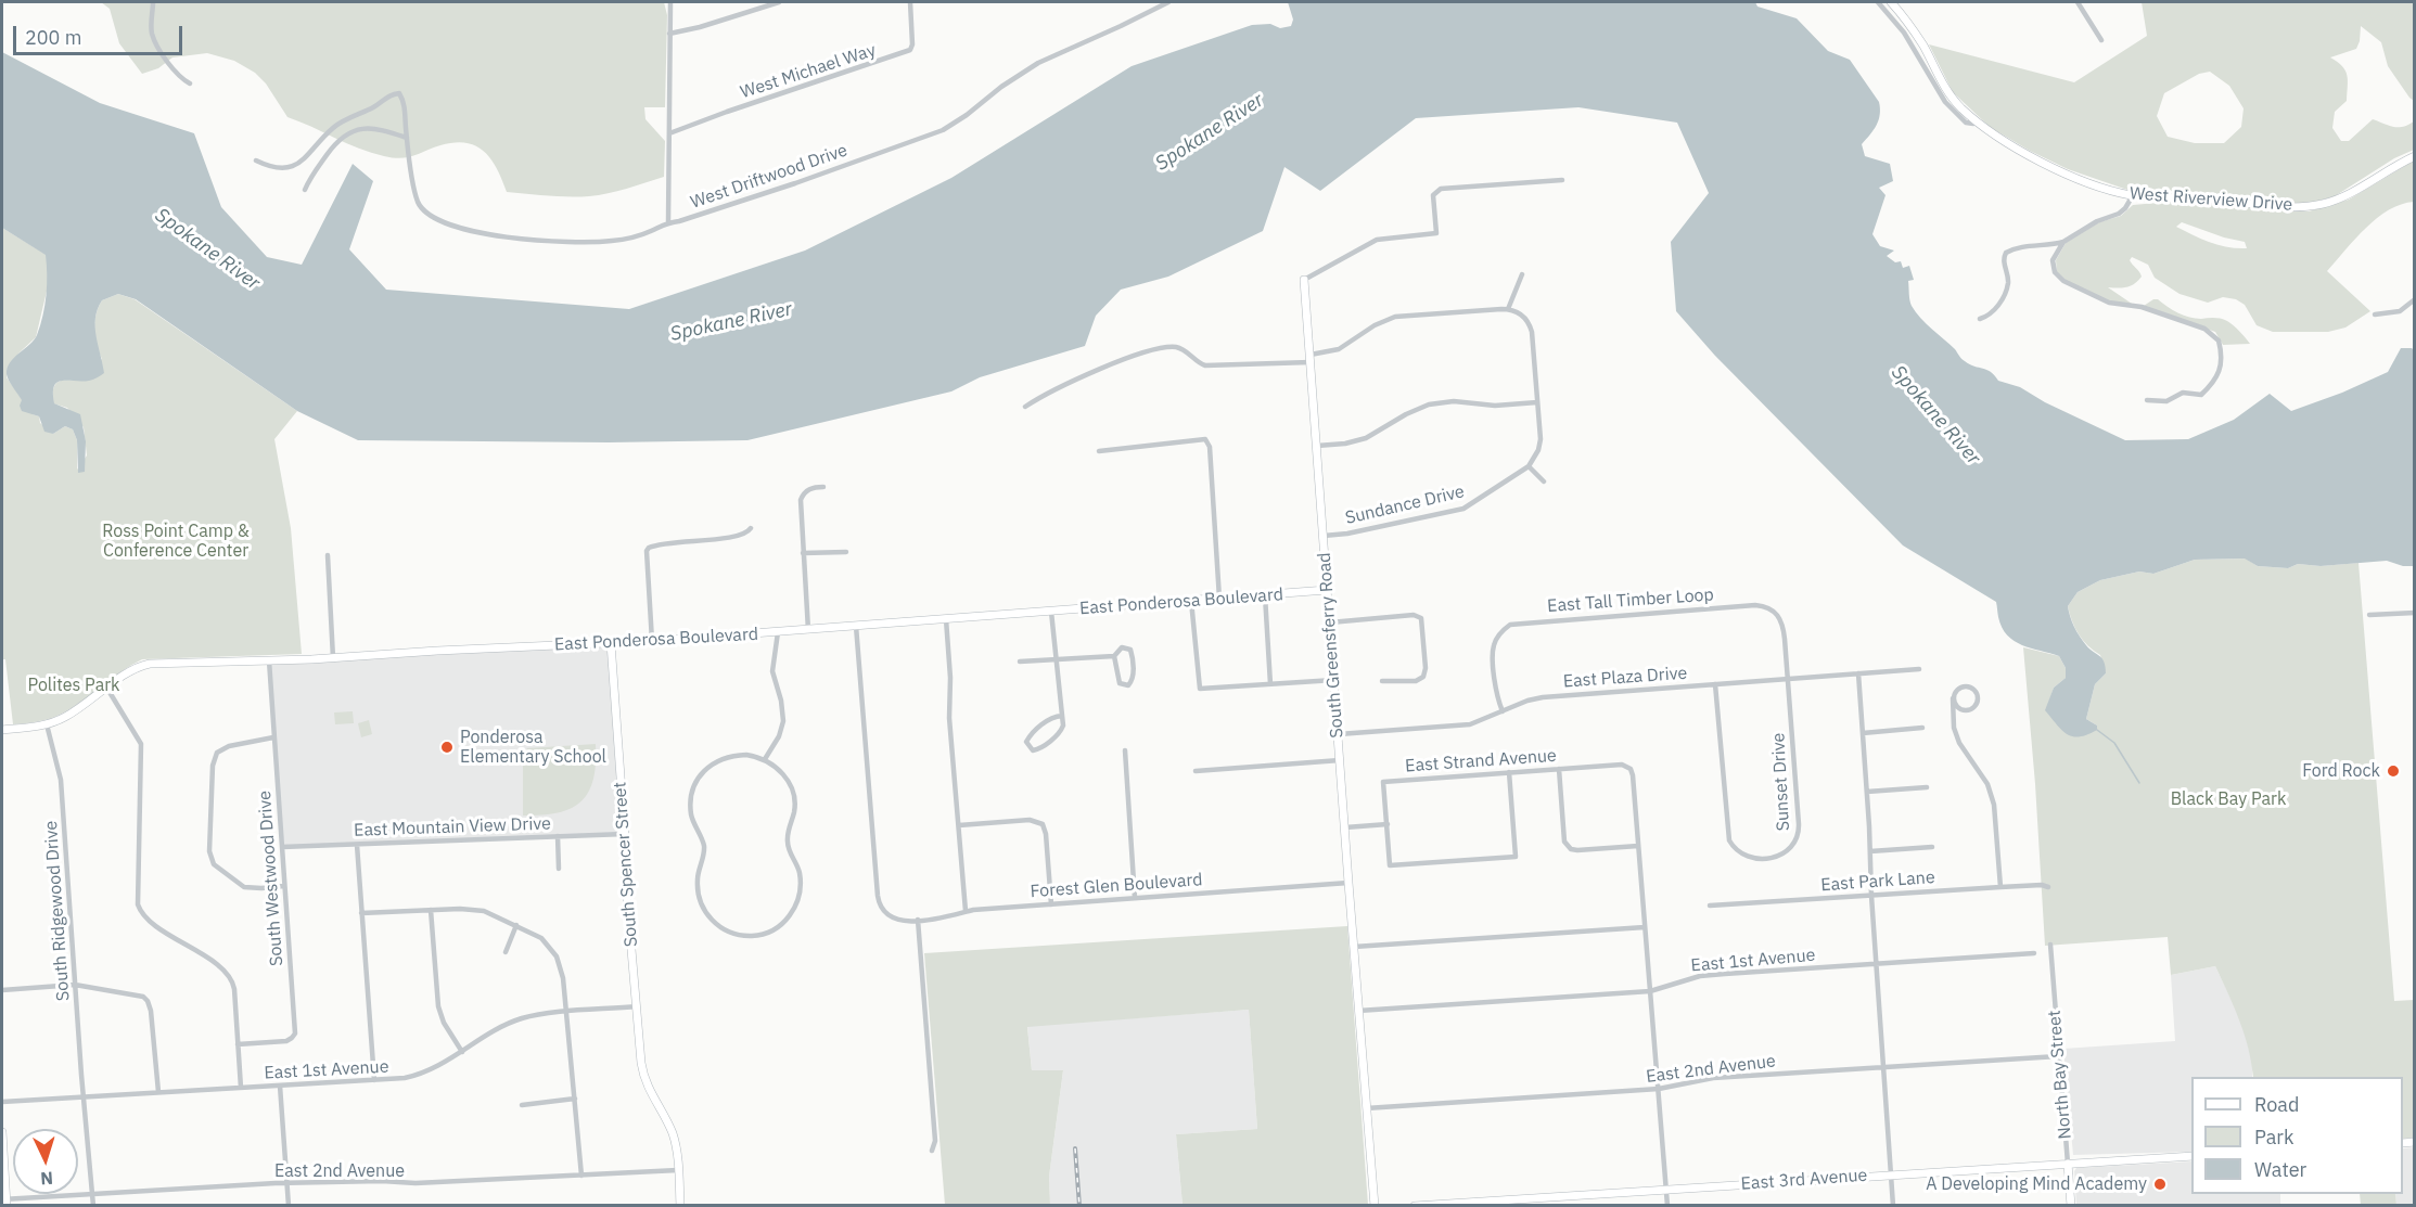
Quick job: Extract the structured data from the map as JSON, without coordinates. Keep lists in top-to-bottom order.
{
  "streets": {
    "street": [
      "West Michael Way",
      "West Driftwood Drive",
      "West Riverview Drive",
      "Sundance Drive",
      "East Tall Timber Loop",
      "East Ponderosa Boulevard",
      "South Greensferry Road",
      "East Plaza Drive",
      "East Strand Avenue",
      "Sunset Drive",
      "East Mountain View Drive",
      "South Spencer Street",
      "South Westwood Drive",
      "East Park Lane",
      "Forest Glen Boulevard",
      "South Ridgewood Drive",
      "East 1st Avenue",
      "East 2nd Avenue",
      "North Bay Street",
      "East 3rd Avenue"
    ]
  },
  "crossings": [
    ["Sundance Drive", "South Greensferry Road"],
    ["East Tall Timber Loop", "East Plaza Drive"],
    ["East Tall Timber Loop", "Sunset Drive"],
    ["East Ponderosa Boulevard", "South Greensferry Road"],
    ["East Ponderosa Boulevard", "South Spencer Street"],
    ["East Ponderosa Boulevard", "South Westwood Drive"],
    ["East Ponderosa Boulevard", "Forest Glen Boulevard"],
    ["East Ponderosa Boulevard", "South Ridgewood Drive"],
    ["South Greensferry Road", "East Plaza Drive"],
    ["South Greensferry Road", "Forest Glen Boulevard"],
    ["South Greensferry Road", "East 1st Avenue"],
    ["South Greensferry Road", "East 2nd Avenue"],
    ["East Plaza Drive", "Sunset Drive"],
    ["East Mountain View Drive", "South Spencer Street"],
    ["East Mountain View Drive", "South Westwood Drive"],
    ["South Spencer Street", "East 1st Avenue"],
    ["South Spencer Street", "East 2nd Avenue"],
    ["South Ridgewood Drive", "East 1st Avenue"],
    ["South Ridgewood Drive", "East 2nd Avenue"],
    ["East 2nd Avenue", "North Bay Street"],
    ["North Bay Street", "East 3rd Avenue"]
  ],
  "water": ["Spokane River"],
  "parks": ["Ross Point Camp & Conference Center", "Polites Park", "Black Bay Park"],
  "places": ["Ponderosa Elementary School", "Ford Rock", "A Developing Mind Academy"],
  "legend": ["Road", "Park", "Water"],
  "scale_bar": "200 m",
  "north": "bottom"
}
